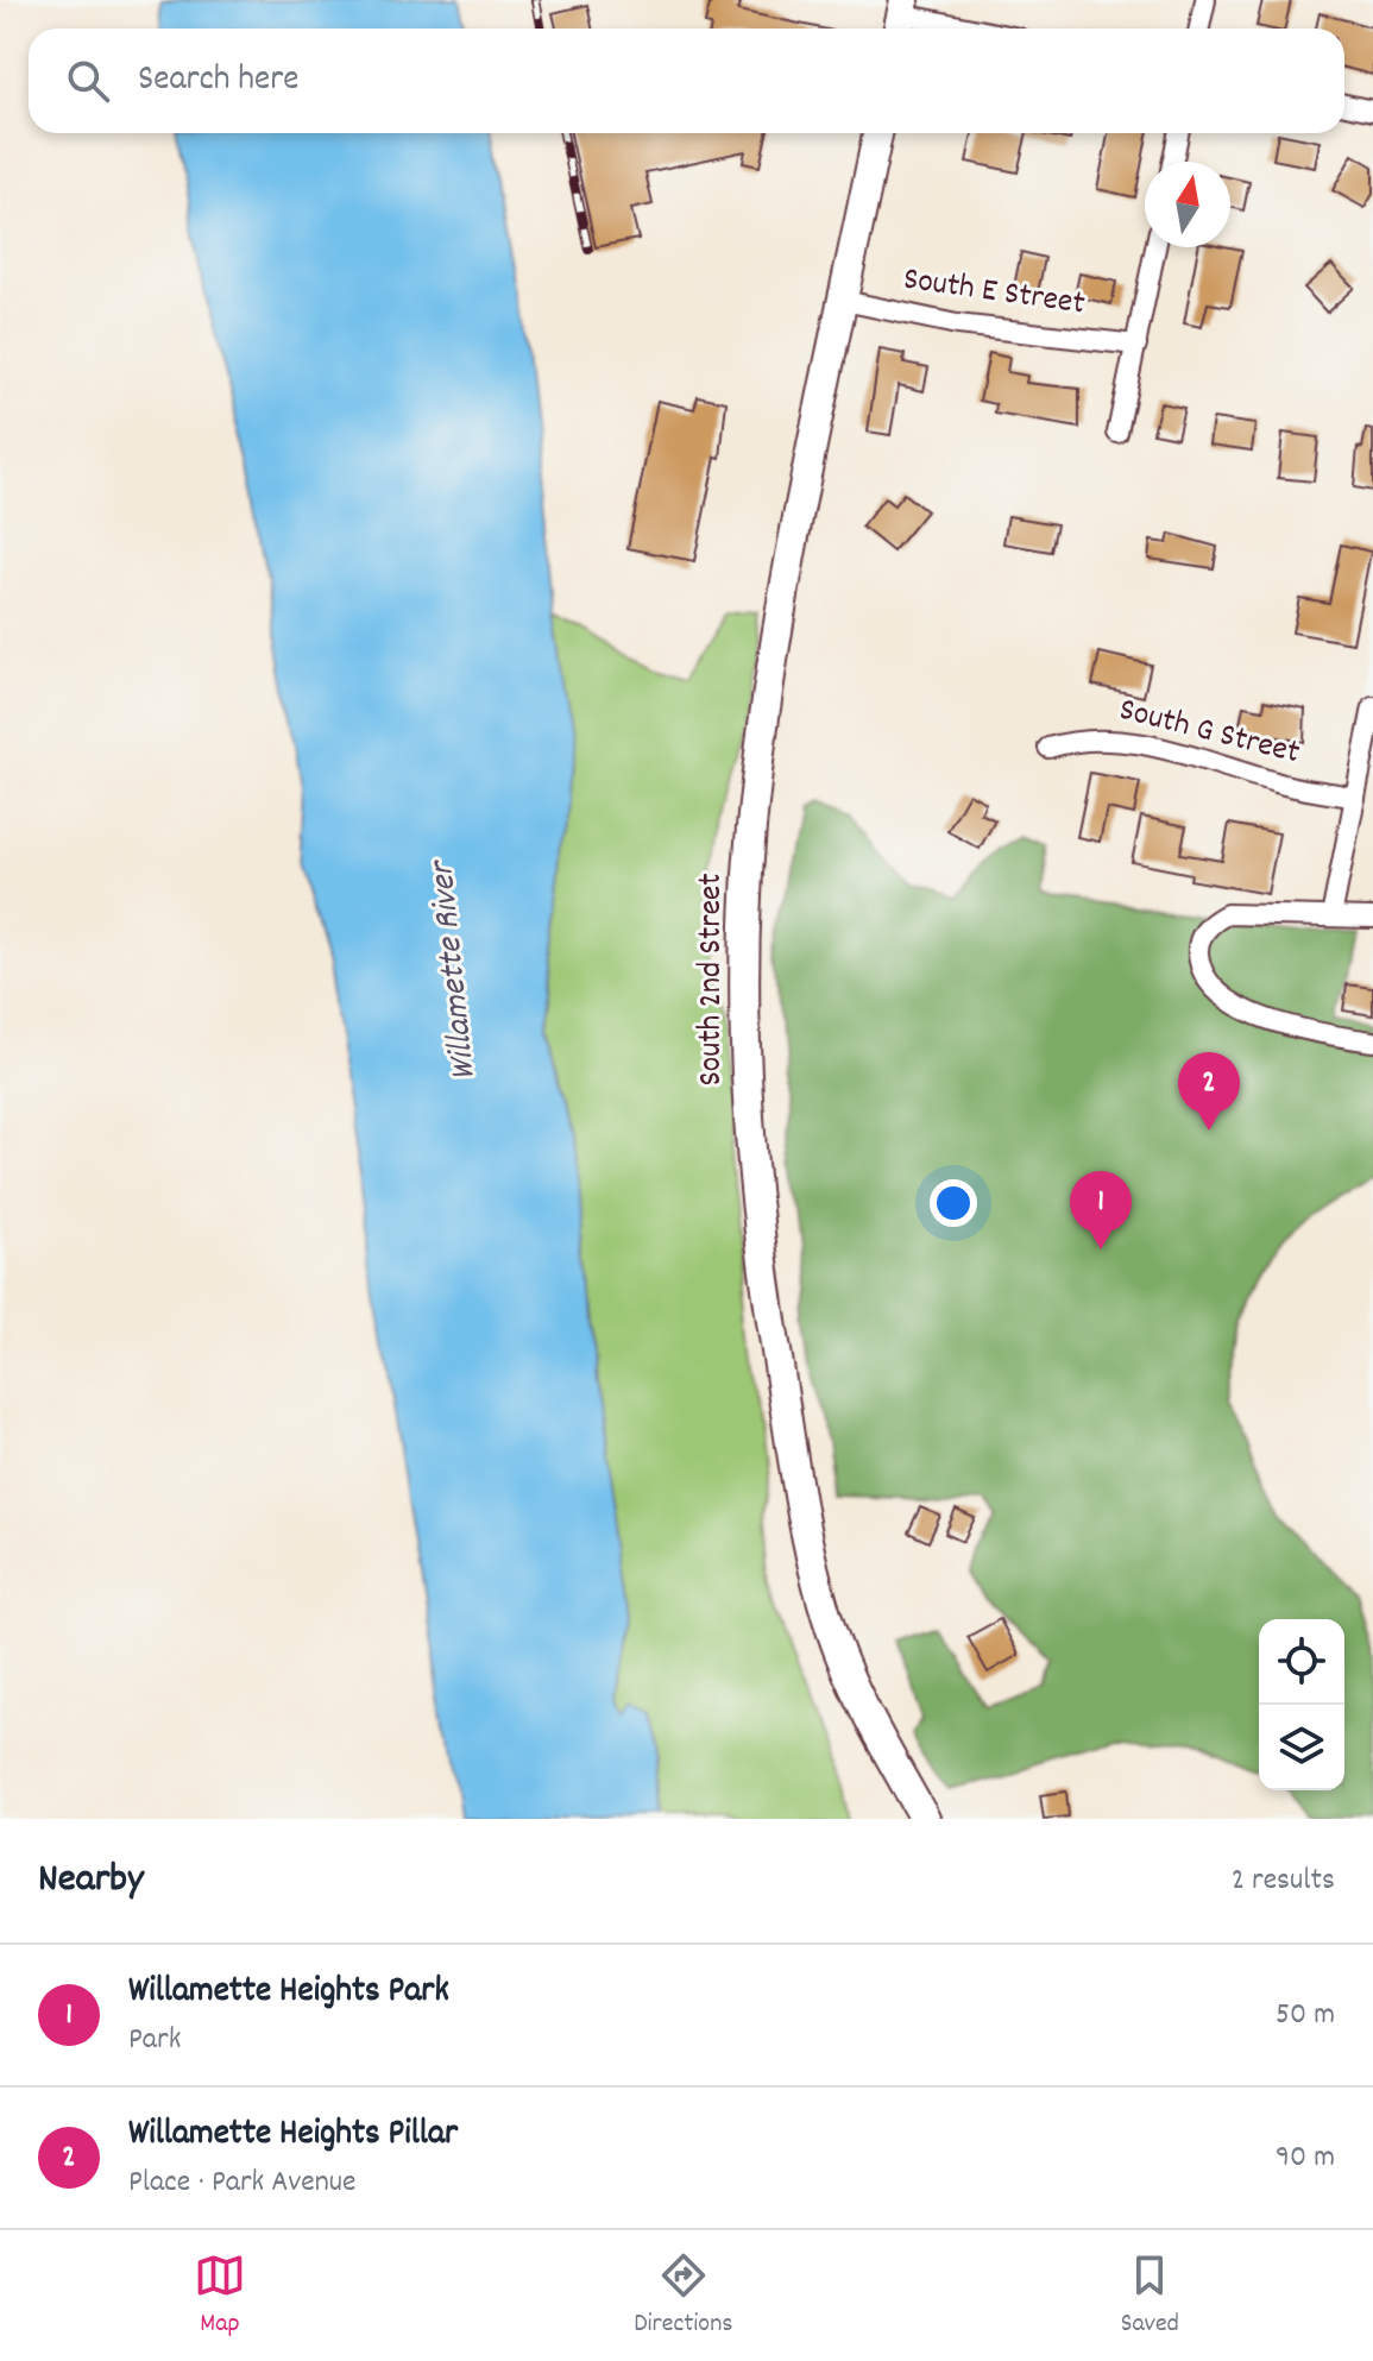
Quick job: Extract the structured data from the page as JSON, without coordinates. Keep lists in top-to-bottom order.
{
  "streets": {
    "street": ["South E Street", "South G Street", "South 2nd Street"]
  },
  "crossings": [
    ["South E Street", "South 2nd Street"]
  ],
  "water": ["Willamette River"],
  "north": "top",
  "page": {
    "search": "Search here",
    "pins": ["2", "1"],
    "heading": ["Nearby", "2 results"],
    "list": [
      {
        "mark": "1",
        "name": "Willamette Heights Park",
        "note": "Park",
        "value": "50 m"
      },
      {
        "mark": "2",
        "name": "Willamette Heights Pillar",
        "note": "Place · Park Avenue",
        "value": "90 m"
      }
    ],
    "nav": ["Map", "Directions", "Saved"]
  }
}
